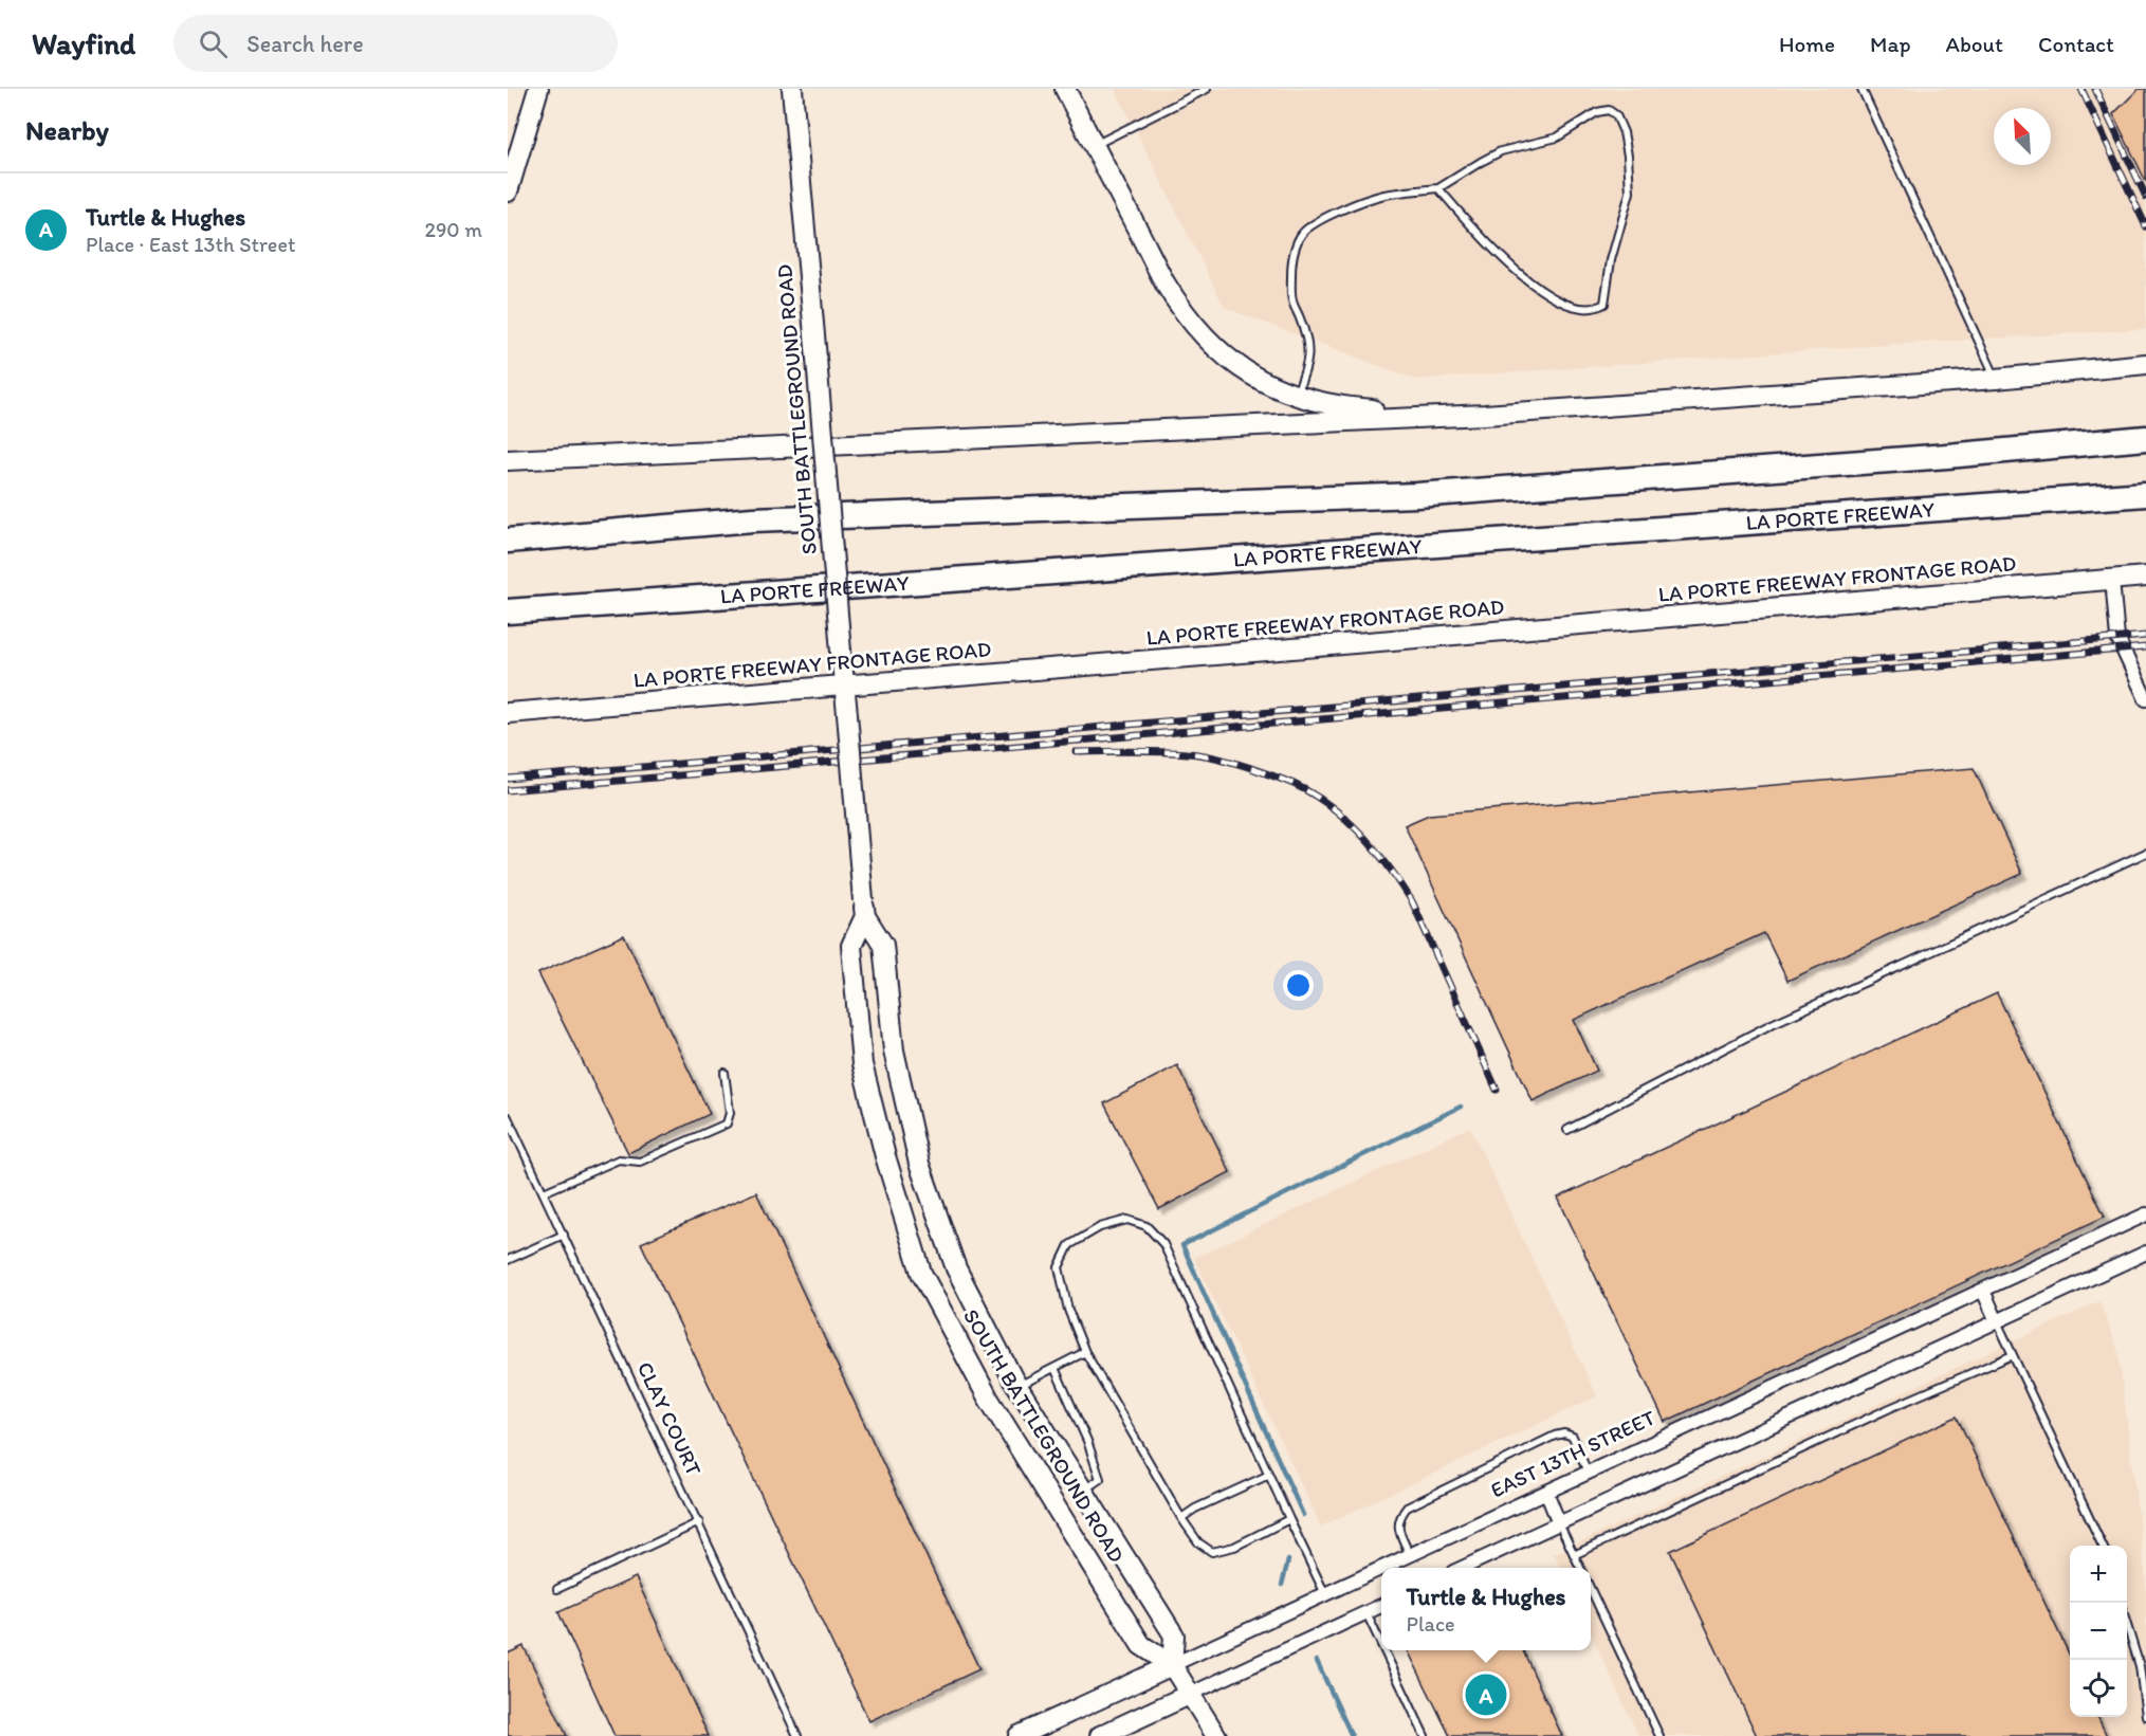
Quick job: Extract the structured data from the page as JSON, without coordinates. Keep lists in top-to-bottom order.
{
  "streets": {
    "highway": ["LA PORTE FREEWAY"],
    "main road": ["SOUTH BATTLEGROUND ROAD", "LA PORTE FREEWAY FRONTAGE ROAD", "EAST 13TH STREET"],
    "lane": ["CLAY COURT"]
  },
  "crossings": [
    ["SOUTH BATTLEGROUND ROAD", "LA PORTE FREEWAY FRONTAGE ROAD"],
    ["SOUTH BATTLEGROUND ROAD", "EAST 13TH STREET"]
  ],
  "north": "top left",
  "page": {
    "header": "Wayfind",
    "search": "Search here",
    "nav": [
      "Home",
      "Map",
      "About",
      "Contact"
    ],
    "heading": "Nearby",
    "list": [
      {
        "mark": "A",
        "name": "Turtle & Hughes",
        "note": "Place · East 13th Street",
        "value": "290 m"
      }
    ],
    "map_buttons": ["+", "−"],
    "popup": ["Turtle & Hughes", "Place"],
    "pins": "A"
  }
}
